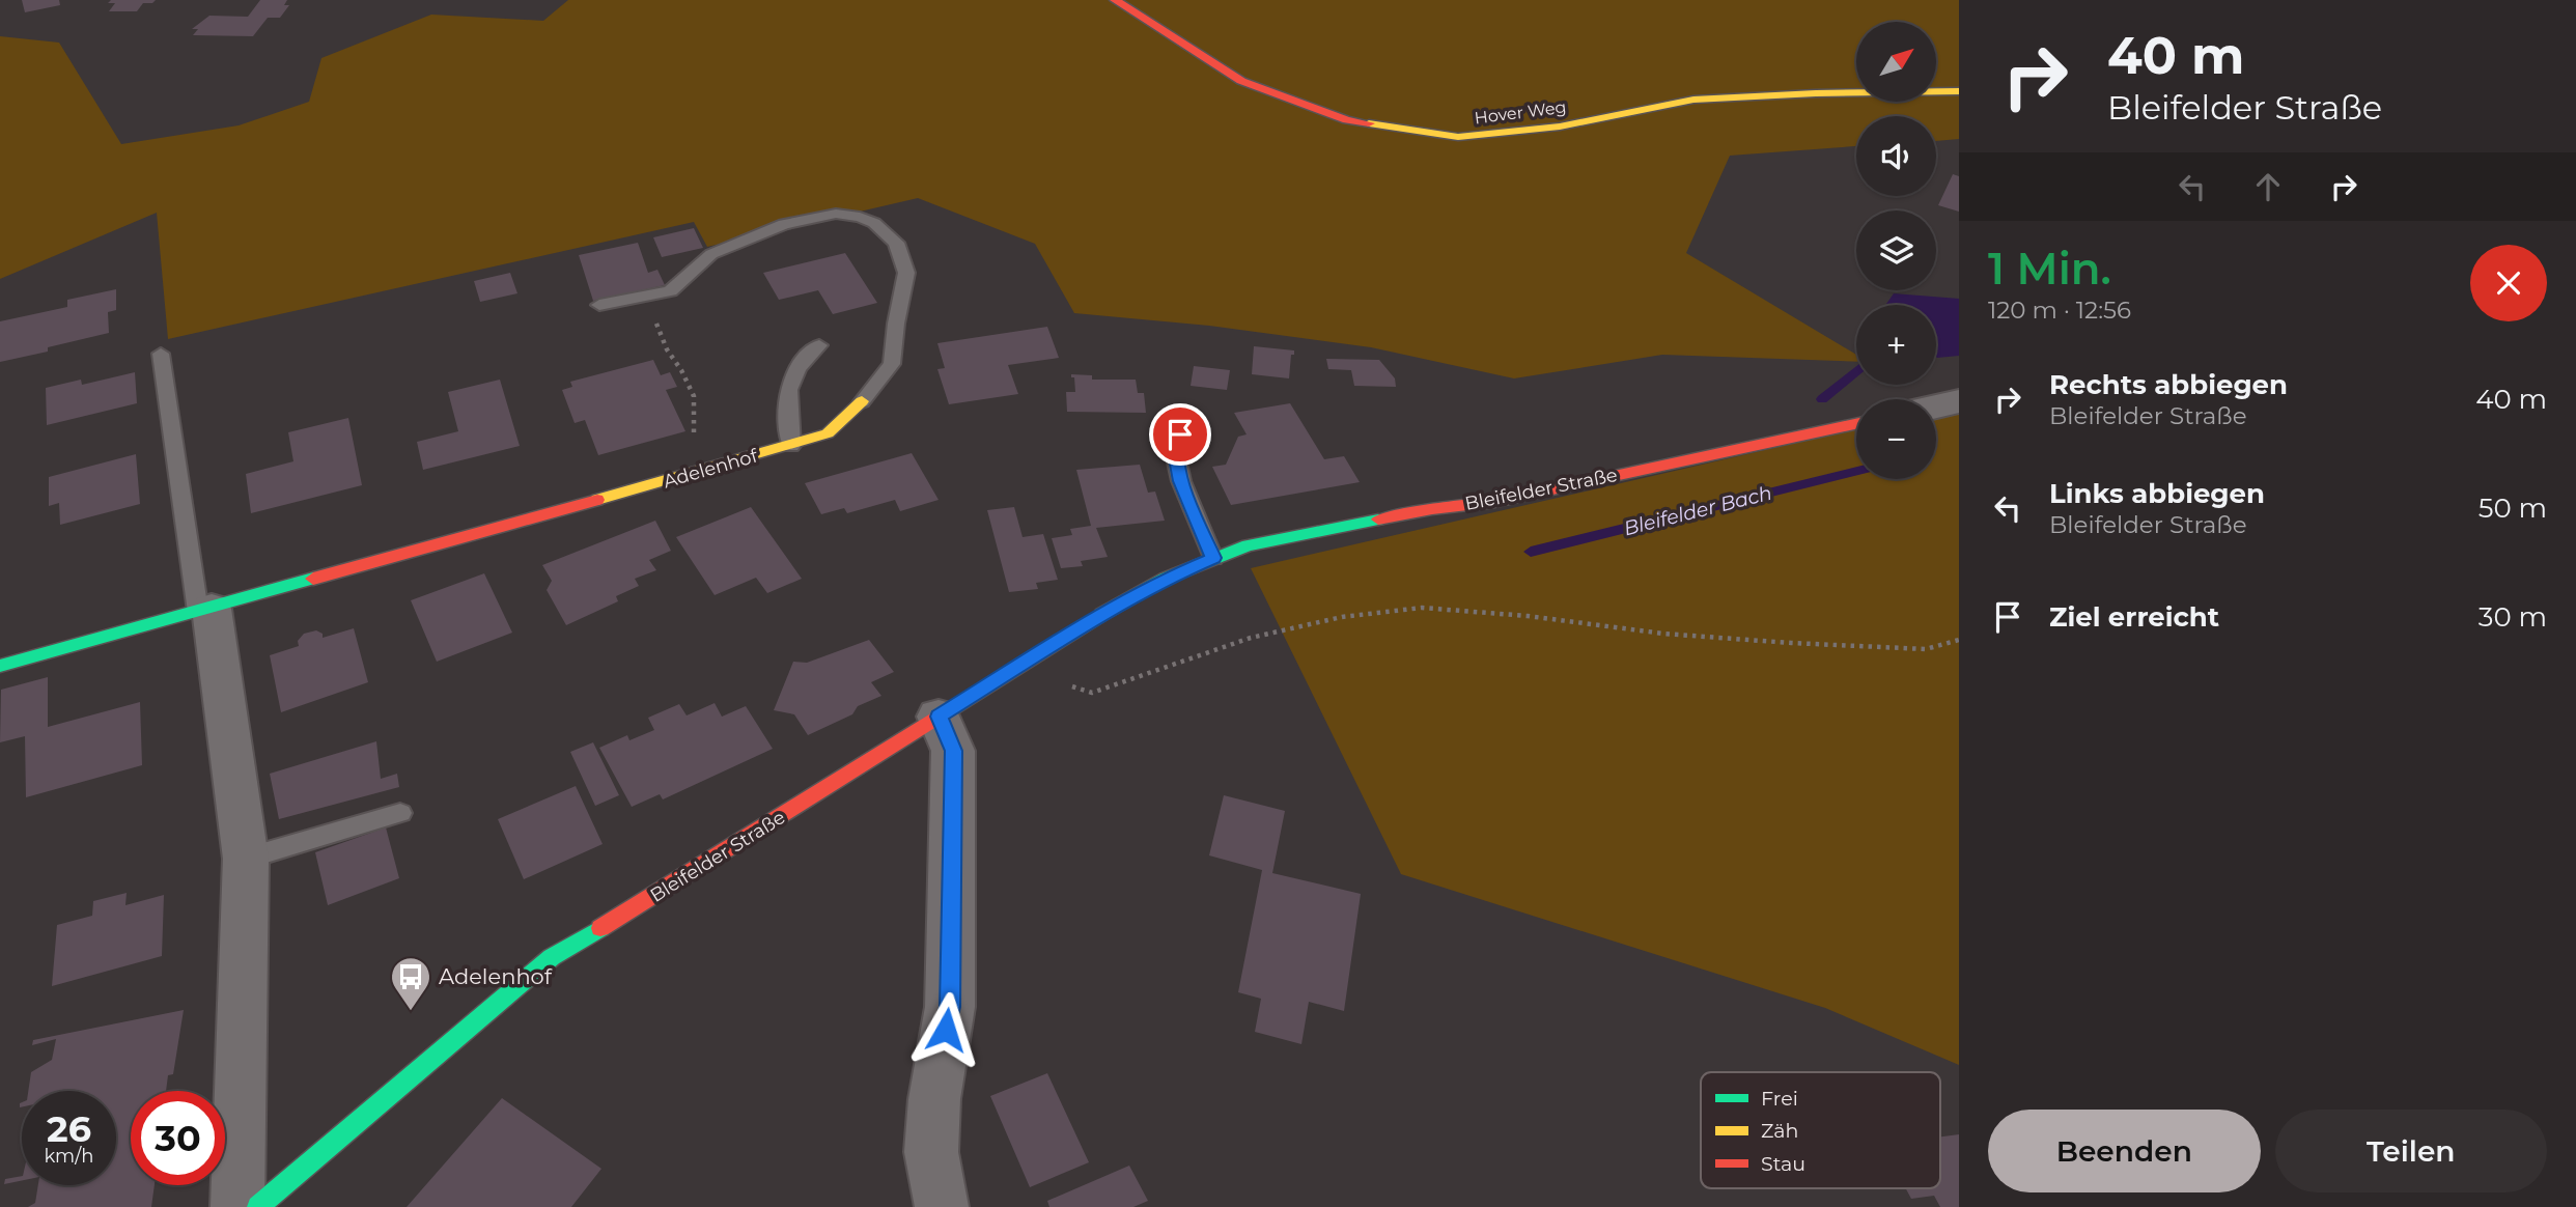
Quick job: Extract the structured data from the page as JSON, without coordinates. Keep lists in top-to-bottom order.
{
  "streets": {
    "street": ["Hover Weg", "Adelenhof", "Bleifelder Straße"]
  },
  "water": ["Bleifelder Bach"],
  "places": {
    "bus stop": ["Adelenhof"]
  },
  "legend": ["Frei", "Zäh", "Stau"],
  "north": "top right",
  "page": {
    "turn": ["40 m", "Bleifelder Straße"],
    "map_buttons": ["+", "−"],
    "heading": ["1 Min.", "120 m · 12:56"],
    "list": [
      {
        "name": "Rechts abbiegen",
        "note": "Bleifelder Straße",
        "value": "40 m"
      },
      {
        "name": "Links abbiegen",
        "note": "Bleifelder Straße",
        "value": "50 m"
      },
      {
        "name": "Ziel erreicht",
        "value": "30 m"
      }
    ],
    "speed": "26 km/h",
    "limit": "30",
    "buttons": ["Beenden", "Teilen"]
  }
}
